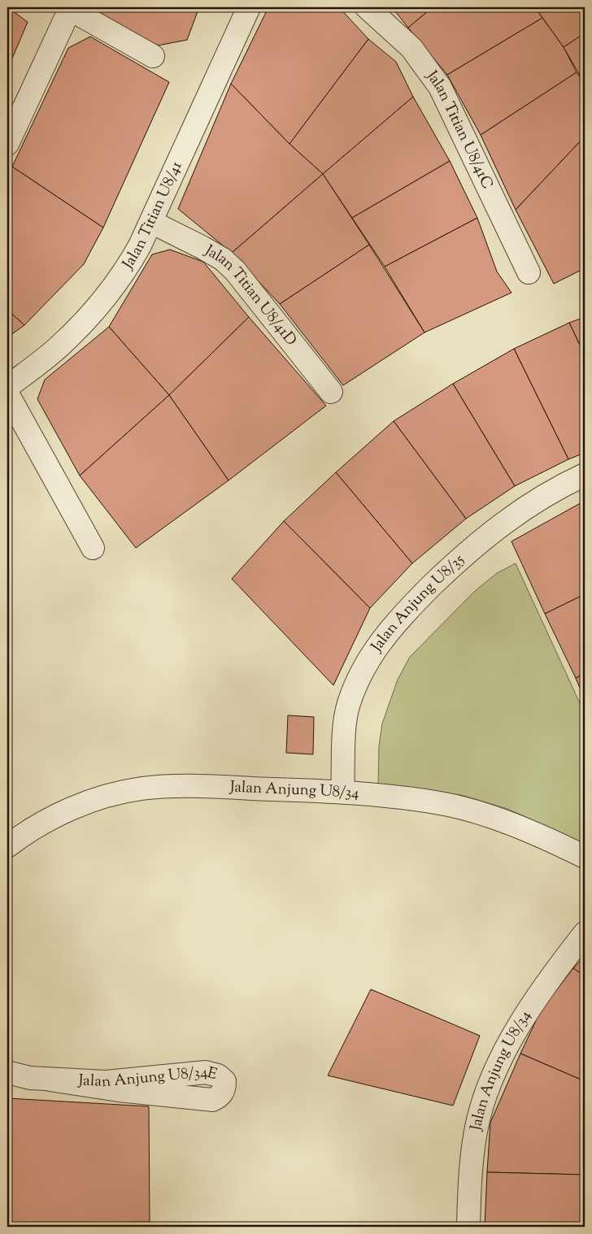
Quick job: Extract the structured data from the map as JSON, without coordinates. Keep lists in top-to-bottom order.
{
  "streets": {
    "street": [
      "Jalan Titian U8/41C",
      "Jalan Titian U8/41",
      "Jalan Titian U8/41D",
      "Jalan Anjung U8/35",
      "Jalan Anjung U8/34",
      "Jalan Anjung U8/34E"
    ]
  },
  "crossings": [
    ["Jalan Titian U8/41", "Jalan Titian U8/41D"],
    ["Jalan Anjung U8/35", "Jalan Anjung U8/34"]
  ]
}
